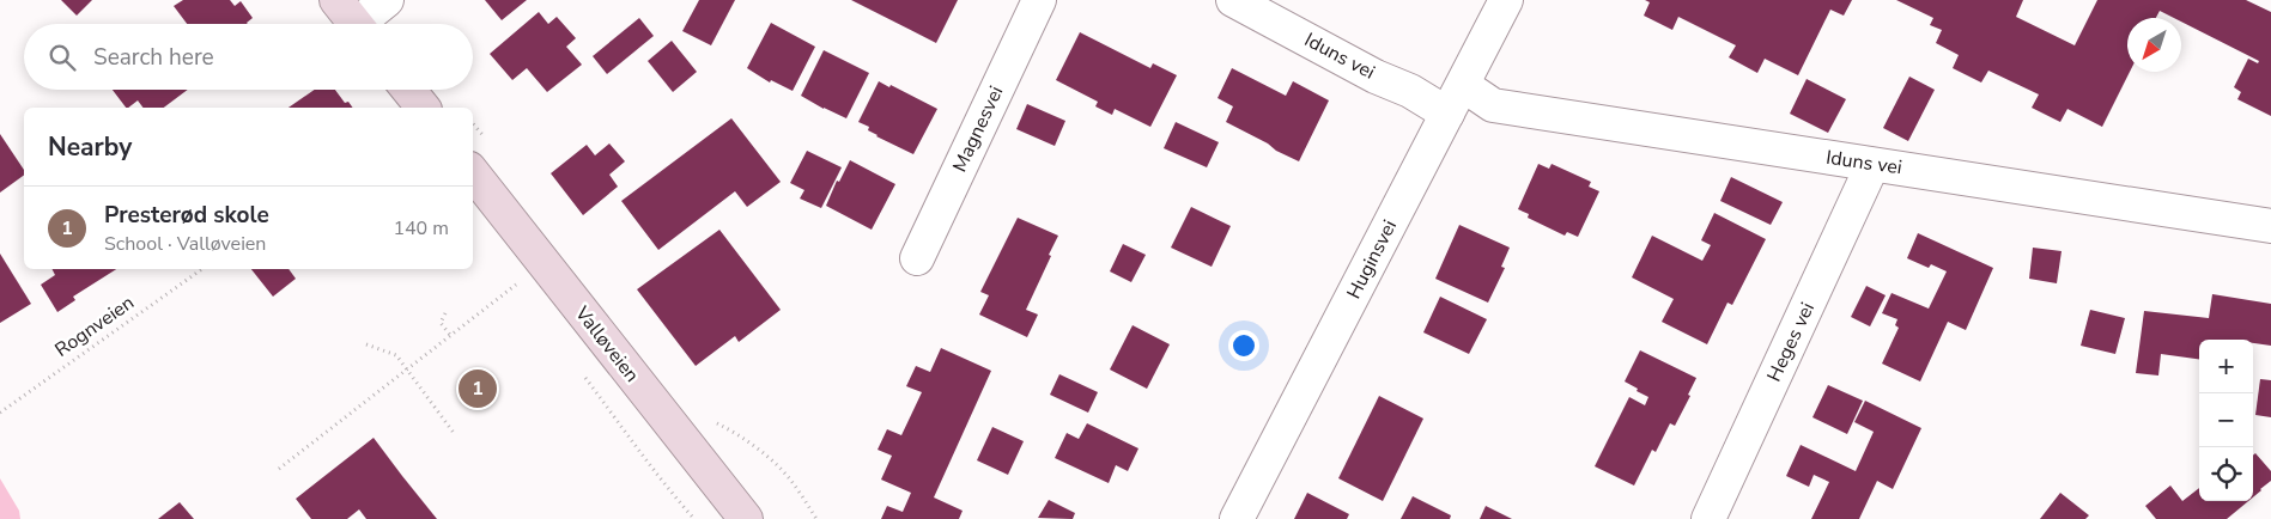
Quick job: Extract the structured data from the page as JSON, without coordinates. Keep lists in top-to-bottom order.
{
  "streets": {
    "main road": ["Valløveien"],
    "street": [
      "Iduns vei",
      "Magnesvei",
      "Huginsvei",
      "Heges vei"
    ],
    "path": ["Rognveien"]
  },
  "crossings": [
    ["Iduns vei", "Huginsvei"],
    ["Iduns vei", "Heges vei"]
  ],
  "north": "bottom left",
  "page": {
    "search": "Search here",
    "heading": "Nearby",
    "list": [
      {
        "mark": "1",
        "name": "Presterød skole",
        "note": "School · Valløveien",
        "value": "140 m"
      }
    ],
    "map_buttons": ["+", "−"],
    "pins": "1"
  }
}
